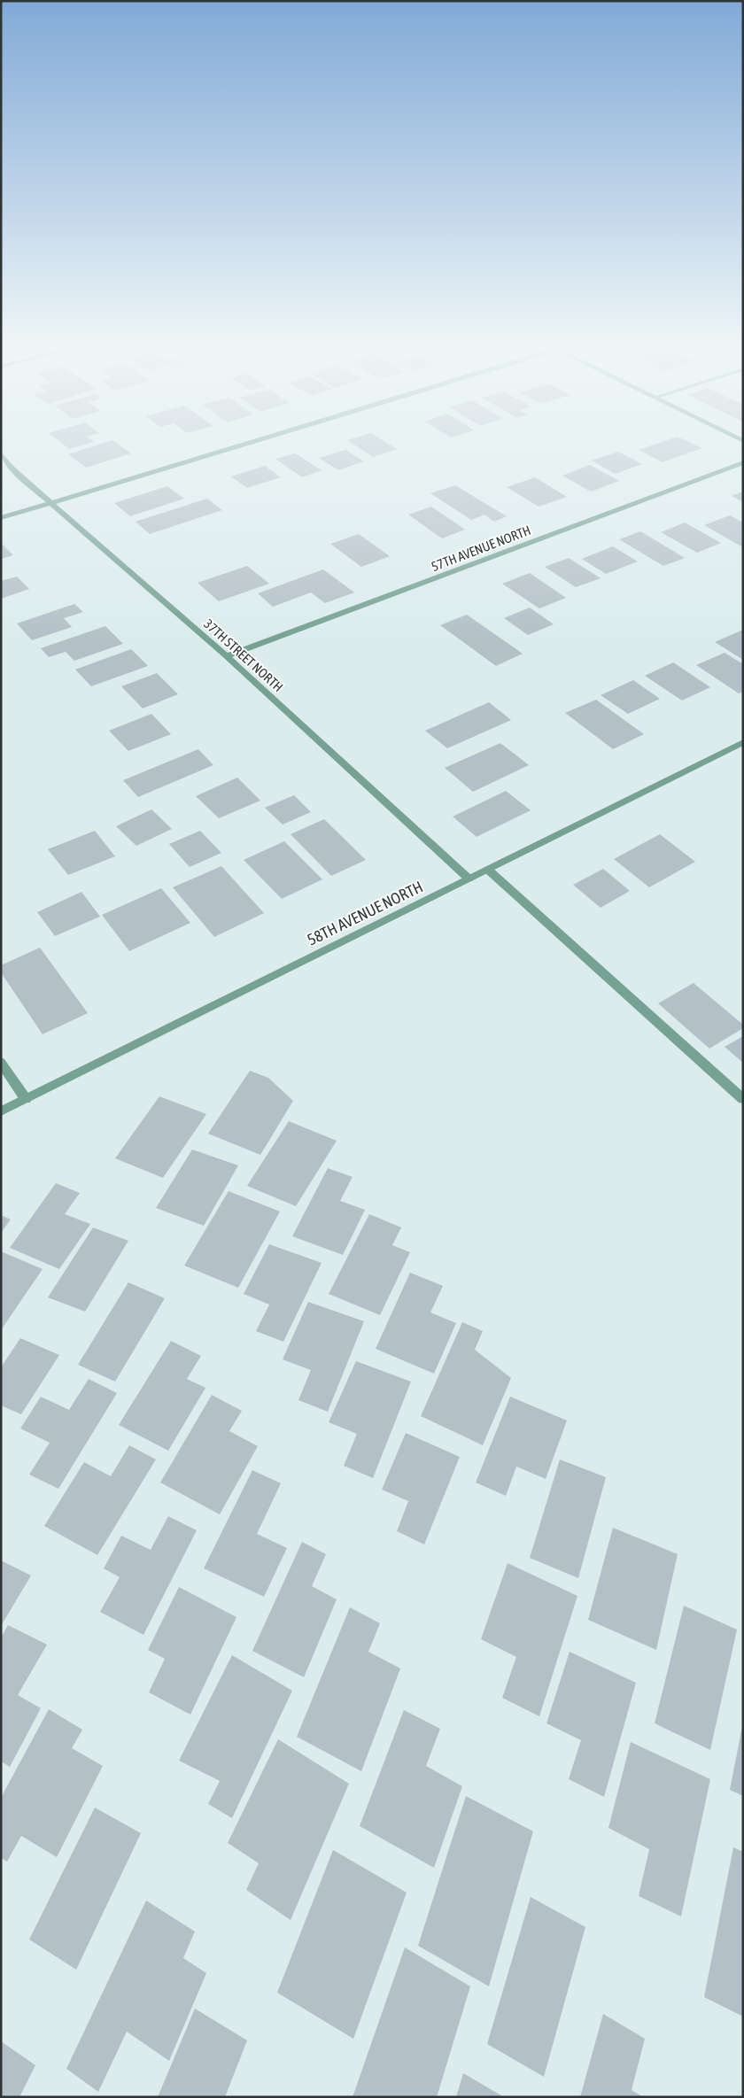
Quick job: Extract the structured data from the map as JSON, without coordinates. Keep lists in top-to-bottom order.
{
  "streets": {
    "street": ["57TH AVENUE NORTH", "37TH STREET NORTH", "58TH AVENUE NORTH"]
  },
  "crossings": [
    ["57TH AVENUE NORTH", "37TH STREET NORTH"],
    ["37TH STREET NORTH", "58TH AVENUE NORTH"]
  ]
}
